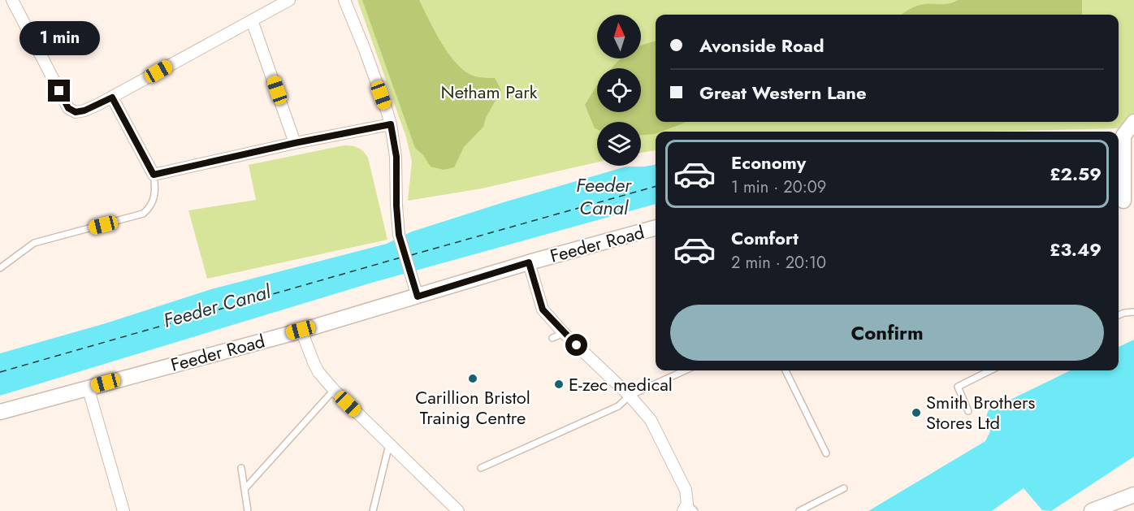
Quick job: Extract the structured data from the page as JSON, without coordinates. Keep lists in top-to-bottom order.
{
  "streets": {
    "street": ["Feeder Road"]
  },
  "water": ["Feeder Canal"],
  "parks": ["Netham Park"],
  "places": ["Carillion Bristol Trainig Centre", "E-zec medical", "Smith Brothers Stores Ltd"],
  "north": "top",
  "page": {
    "banner": ["Avonside Road", "Great Western Lane"],
    "bubble": "1 min",
    "list": [
      {
        "name": "Economy",
        "note": "1 min · 20:09",
        "value": "£2.59"
      },
      {
        "name": "Comfort",
        "note": "2 min · 20:10",
        "value": "£3.49"
      }
    ],
    "buttons": "Confirm"
  }
}
